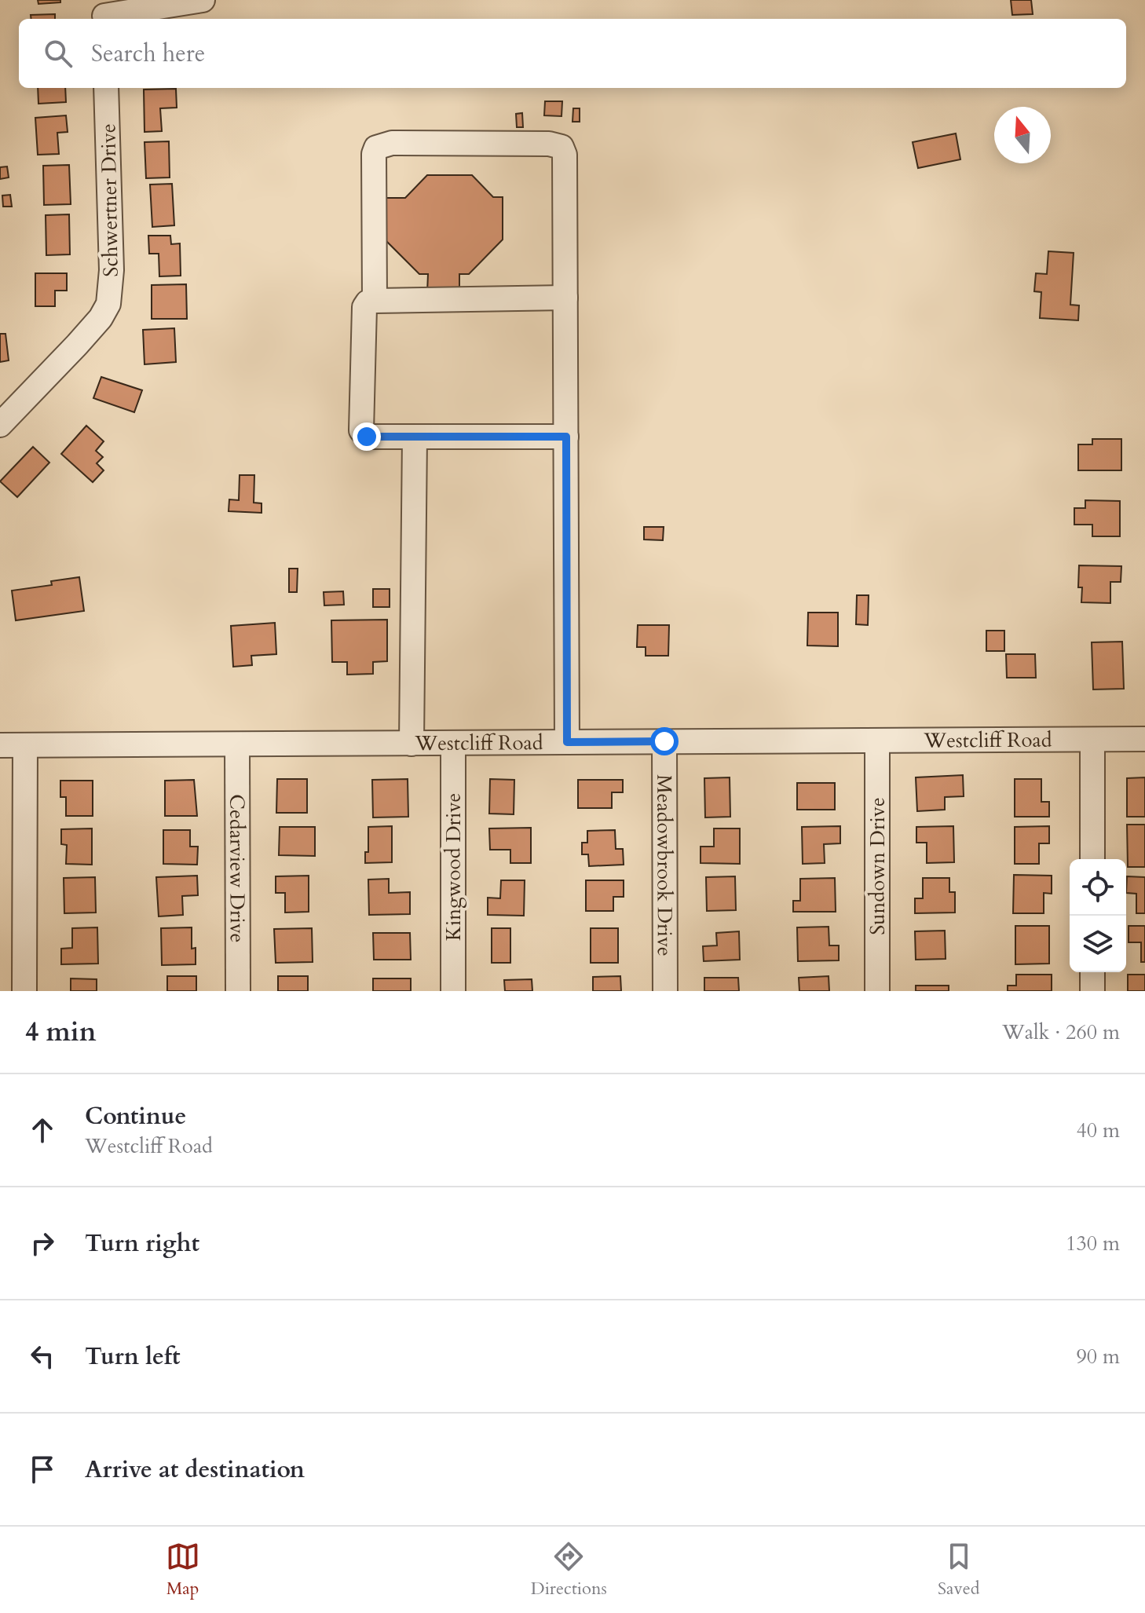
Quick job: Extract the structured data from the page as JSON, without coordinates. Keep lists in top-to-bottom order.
{
  "streets": {
    "street": [
      "Schwertner Drive",
      "Westcliff Road",
      "Meadowbrook Drive",
      "Sundown Drive",
      "Kingwood Drive",
      "Cedarview Drive"
    ]
  },
  "crossings": [
    ["Westcliff Road", "Meadowbrook Drive"],
    ["Westcliff Road", "Sundown Drive"],
    ["Westcliff Road", "Kingwood Drive"],
    ["Westcliff Road", "Cedarview Drive"]
  ],
  "north": "top",
  "page": {
    "search": "Search here",
    "heading": ["4 min", "Walk · 260 m"],
    "list": [
      ["Continue", "Westcliff Road", "40 m"],
      ["Turn right", "130 m"],
      ["Turn left", "90 m"],
      "Arrive at destination"
    ],
    "nav": ["Map", "Directions", "Saved"]
  }
}
